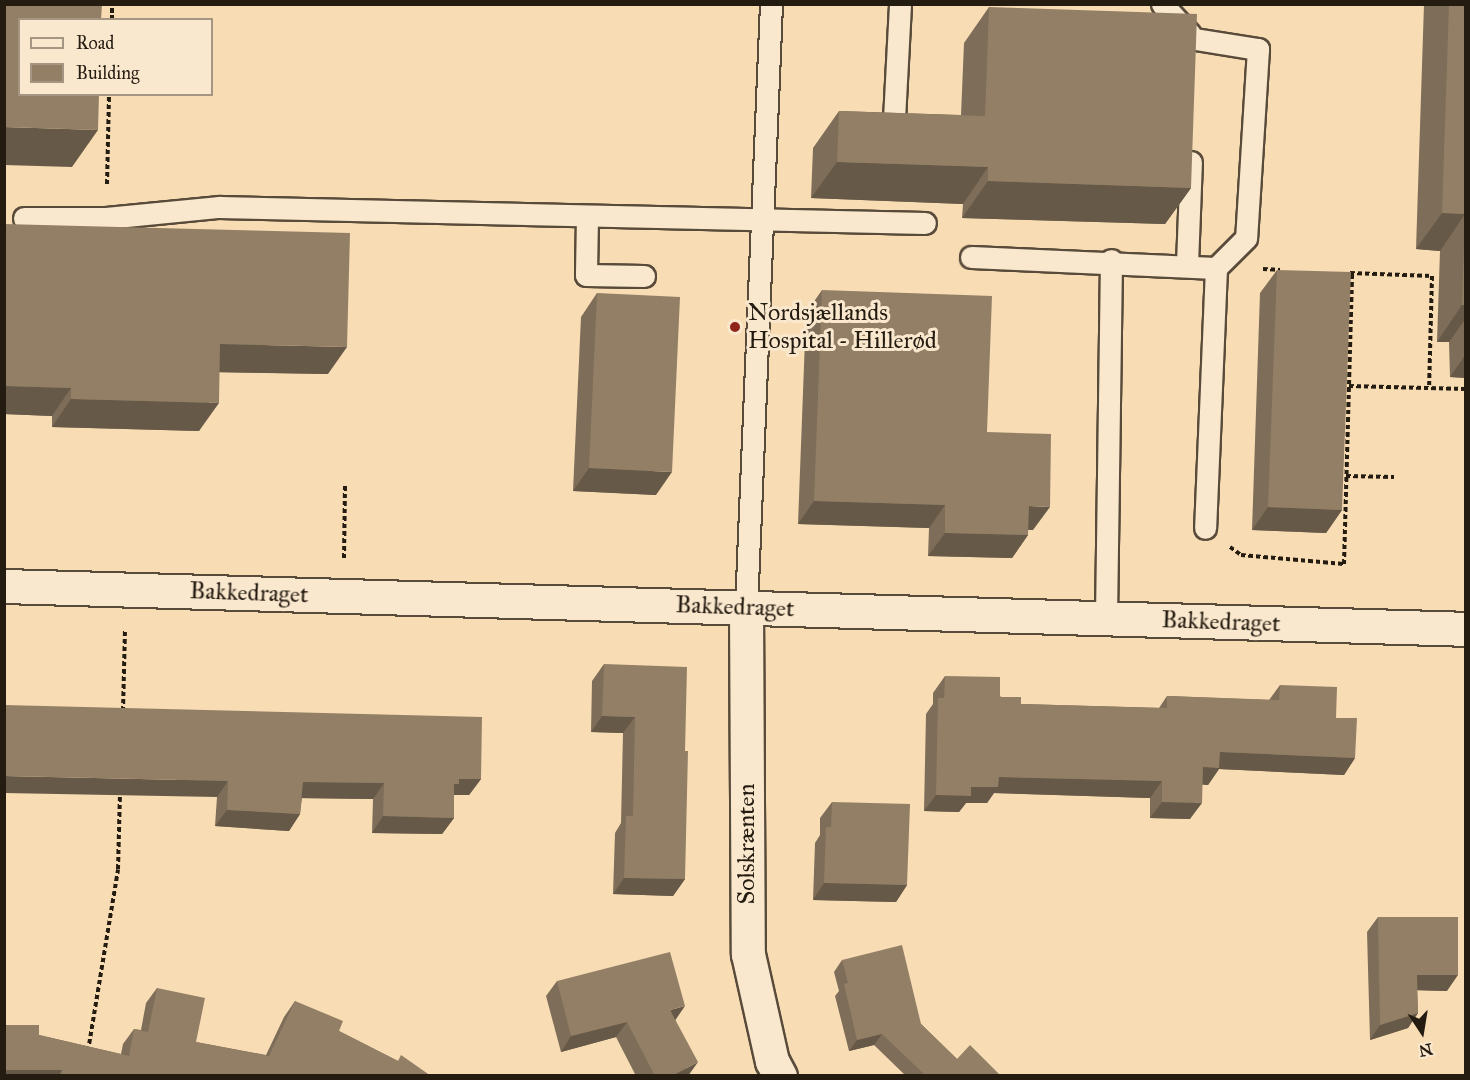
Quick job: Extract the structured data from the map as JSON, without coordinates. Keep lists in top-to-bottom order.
{
  "streets": {
    "street": ["Bakkedraget", "Solskrænten"]
  },
  "crossings": [
    ["Bakkedraget", "Solskrænten"]
  ],
  "places": ["Nordsjællands Hospital - Hillerød"],
  "legend": ["Road", "Building"],
  "north": "bottom"
}
